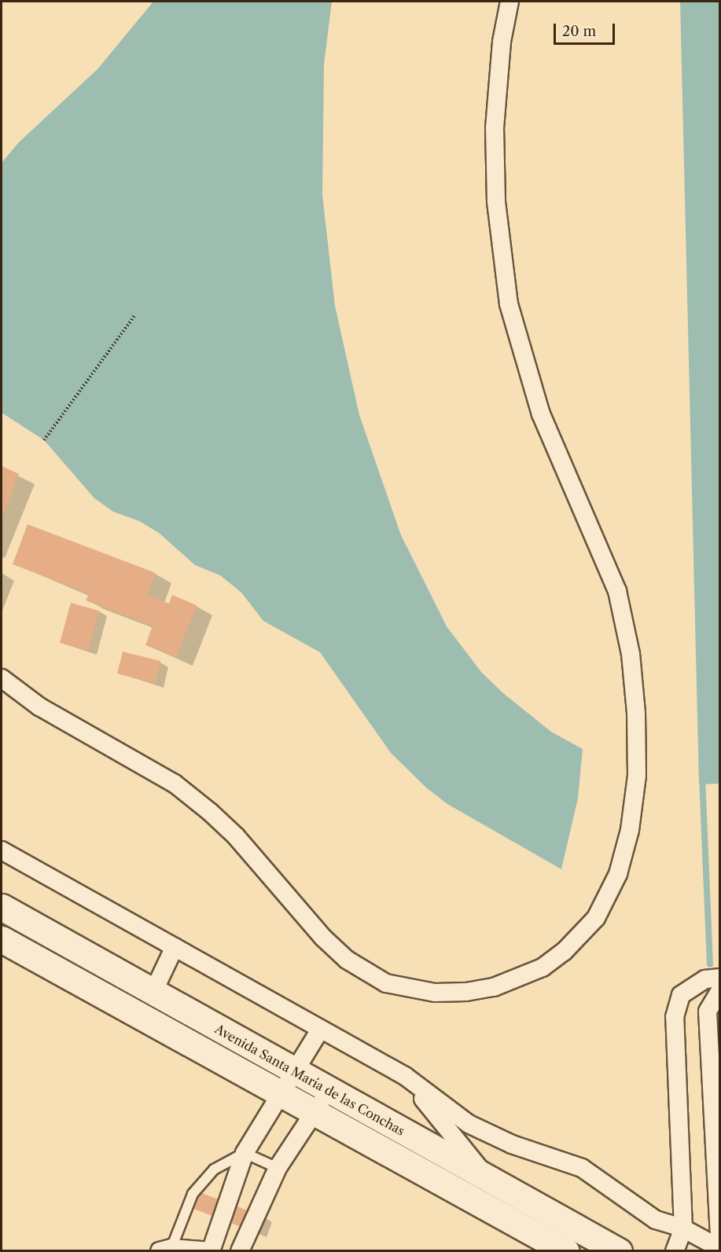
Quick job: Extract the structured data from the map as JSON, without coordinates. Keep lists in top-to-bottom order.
{
  "streets": {
    "main road": ["Avenida Santa María de las Conchas"]
  },
  "scale_bar": "20 m"
}
